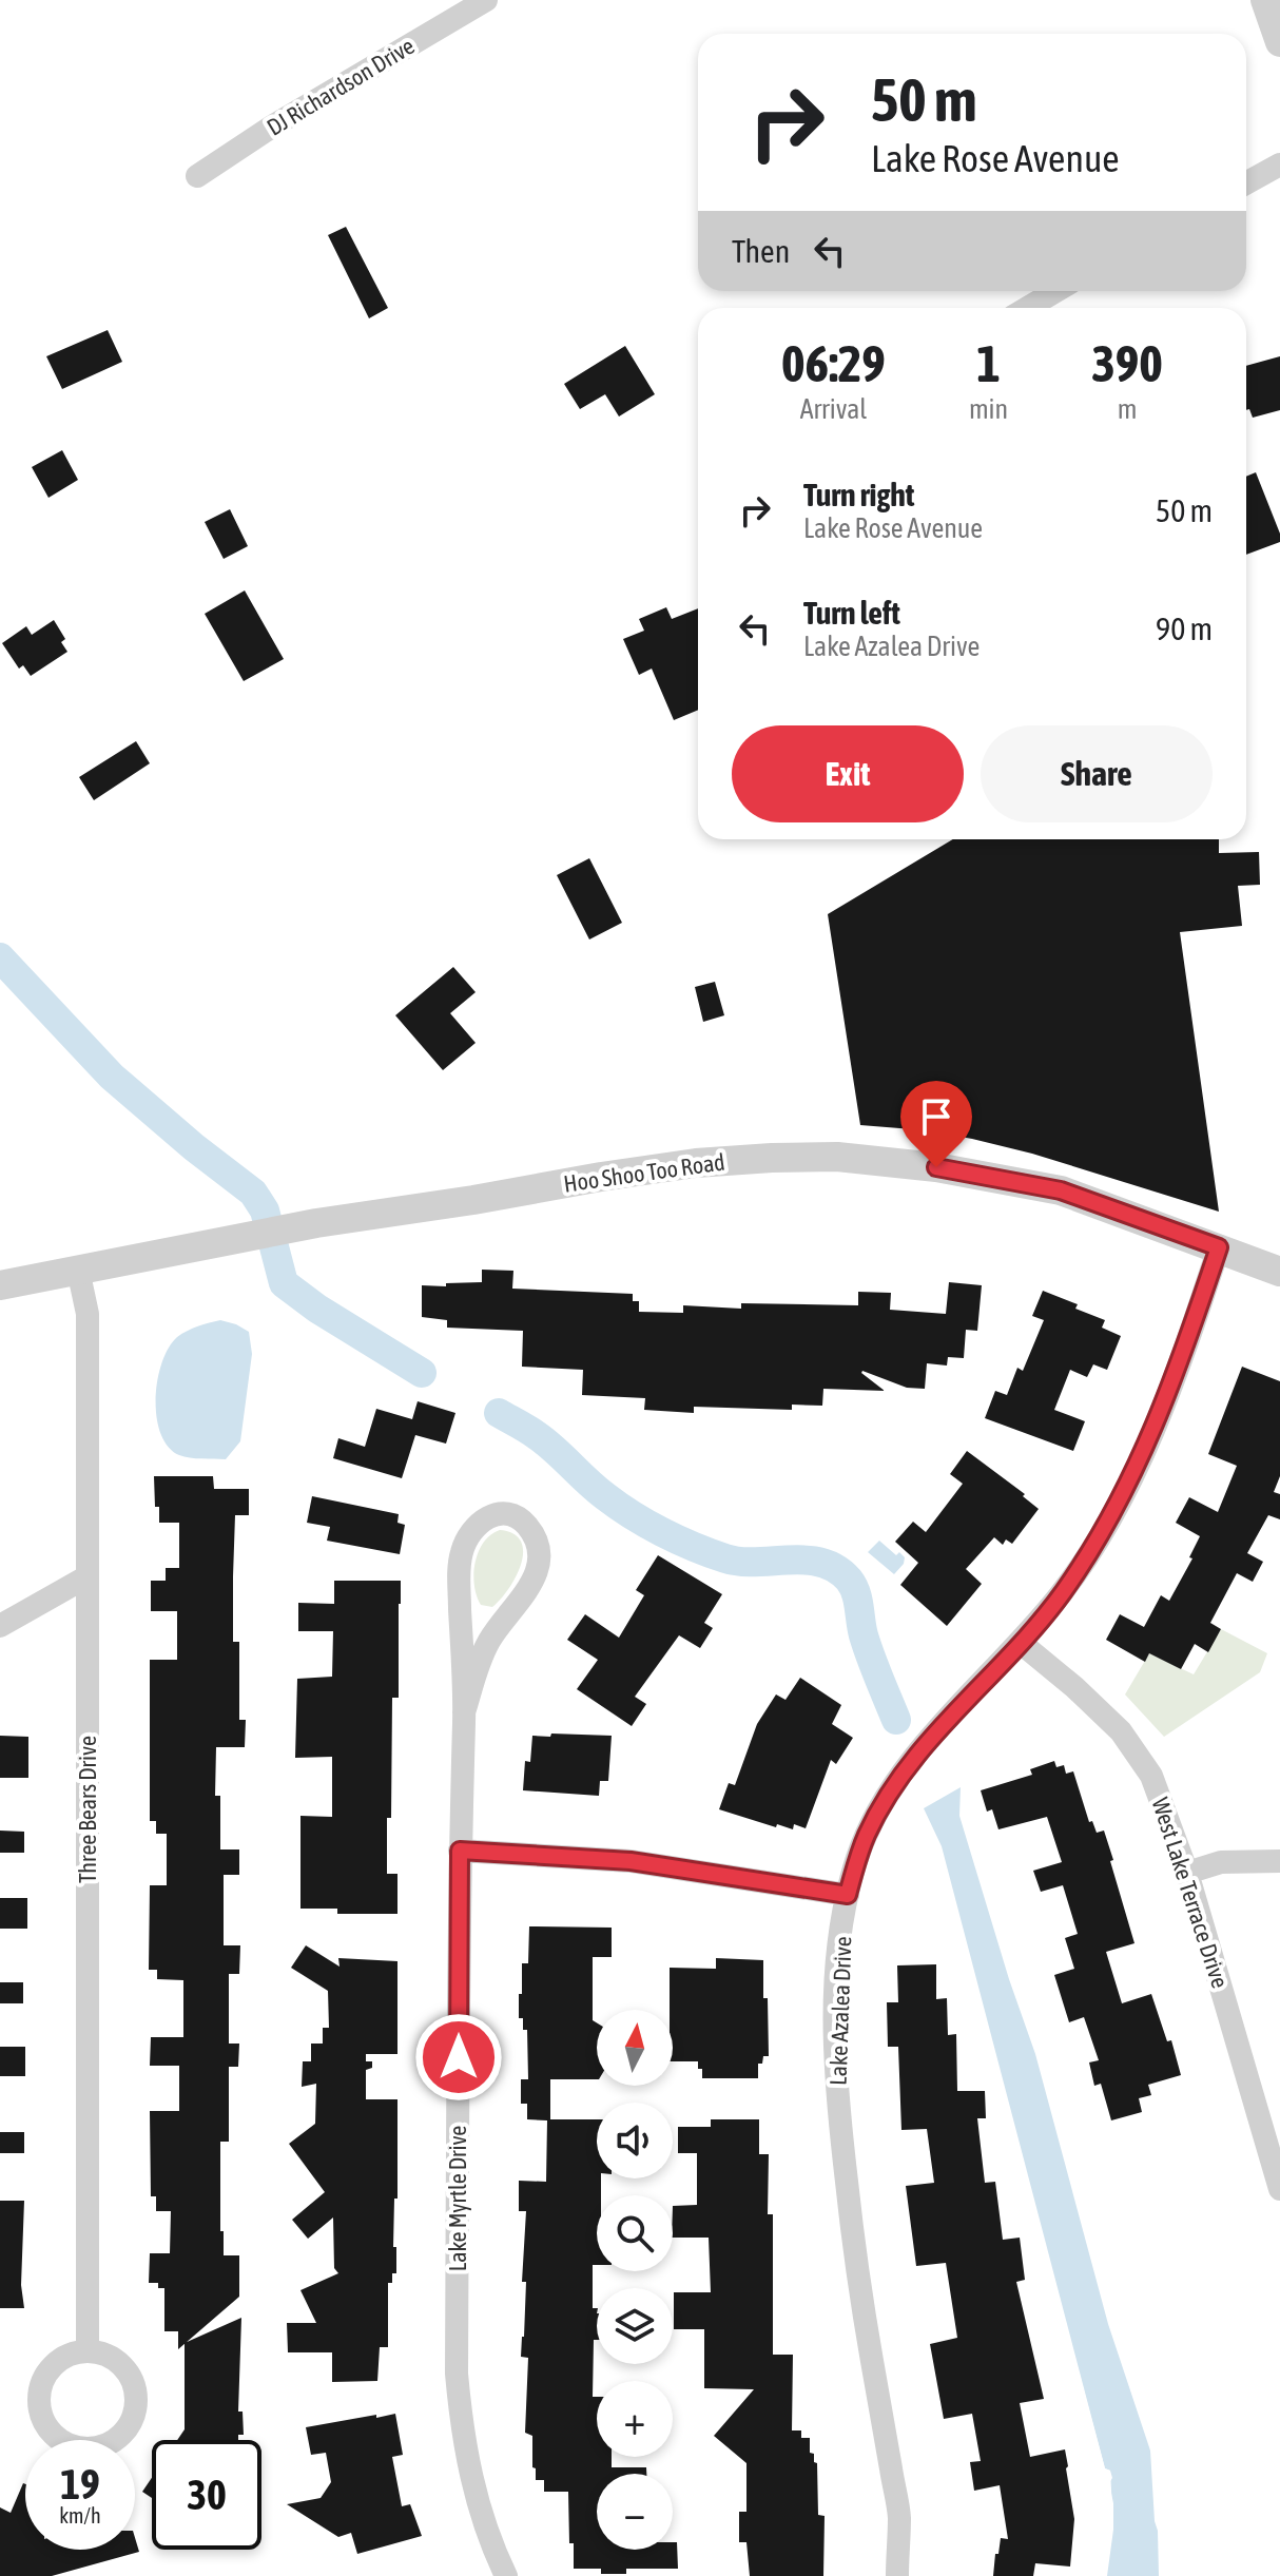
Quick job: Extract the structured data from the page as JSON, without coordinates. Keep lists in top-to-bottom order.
{
  "streets": {
    "street": [
      "DJ Richardson Drive",
      "Hoo Shoo Too Road",
      "Three Bears Drive",
      "West Lake Terrace Drive",
      "Lake Azalea Drive",
      "Lake Myrtle Drive"
    ]
  },
  "crossings": [
    ["Hoo Shoo Too Road", "Three Bears Drive"],
    ["Hoo Shoo Too Road", "Lake Azalea Drive"],
    ["West Lake Terrace Drive", "Lake Azalea Drive"]
  ],
  "north": "top",
  "page": {
    "turn": ["50 m", "Lake Rose Avenue"],
    "then": "Then",
    "eta": [
      "06:29",
      "Arrival",
      "1",
      "min",
      "390",
      "m"
    ],
    "list": [
      {
        "name": "Turn right",
        "note": "Lake Rose Avenue",
        "value": "50 m"
      },
      {
        "name": "Turn left",
        "note": "Lake Azalea Drive",
        "value": "90 m"
      }
    ],
    "buttons": ["Exit", "Share"],
    "map_buttons": ["+", "−"],
    "speed": "19 km/h",
    "limit": "30"
  }
}
